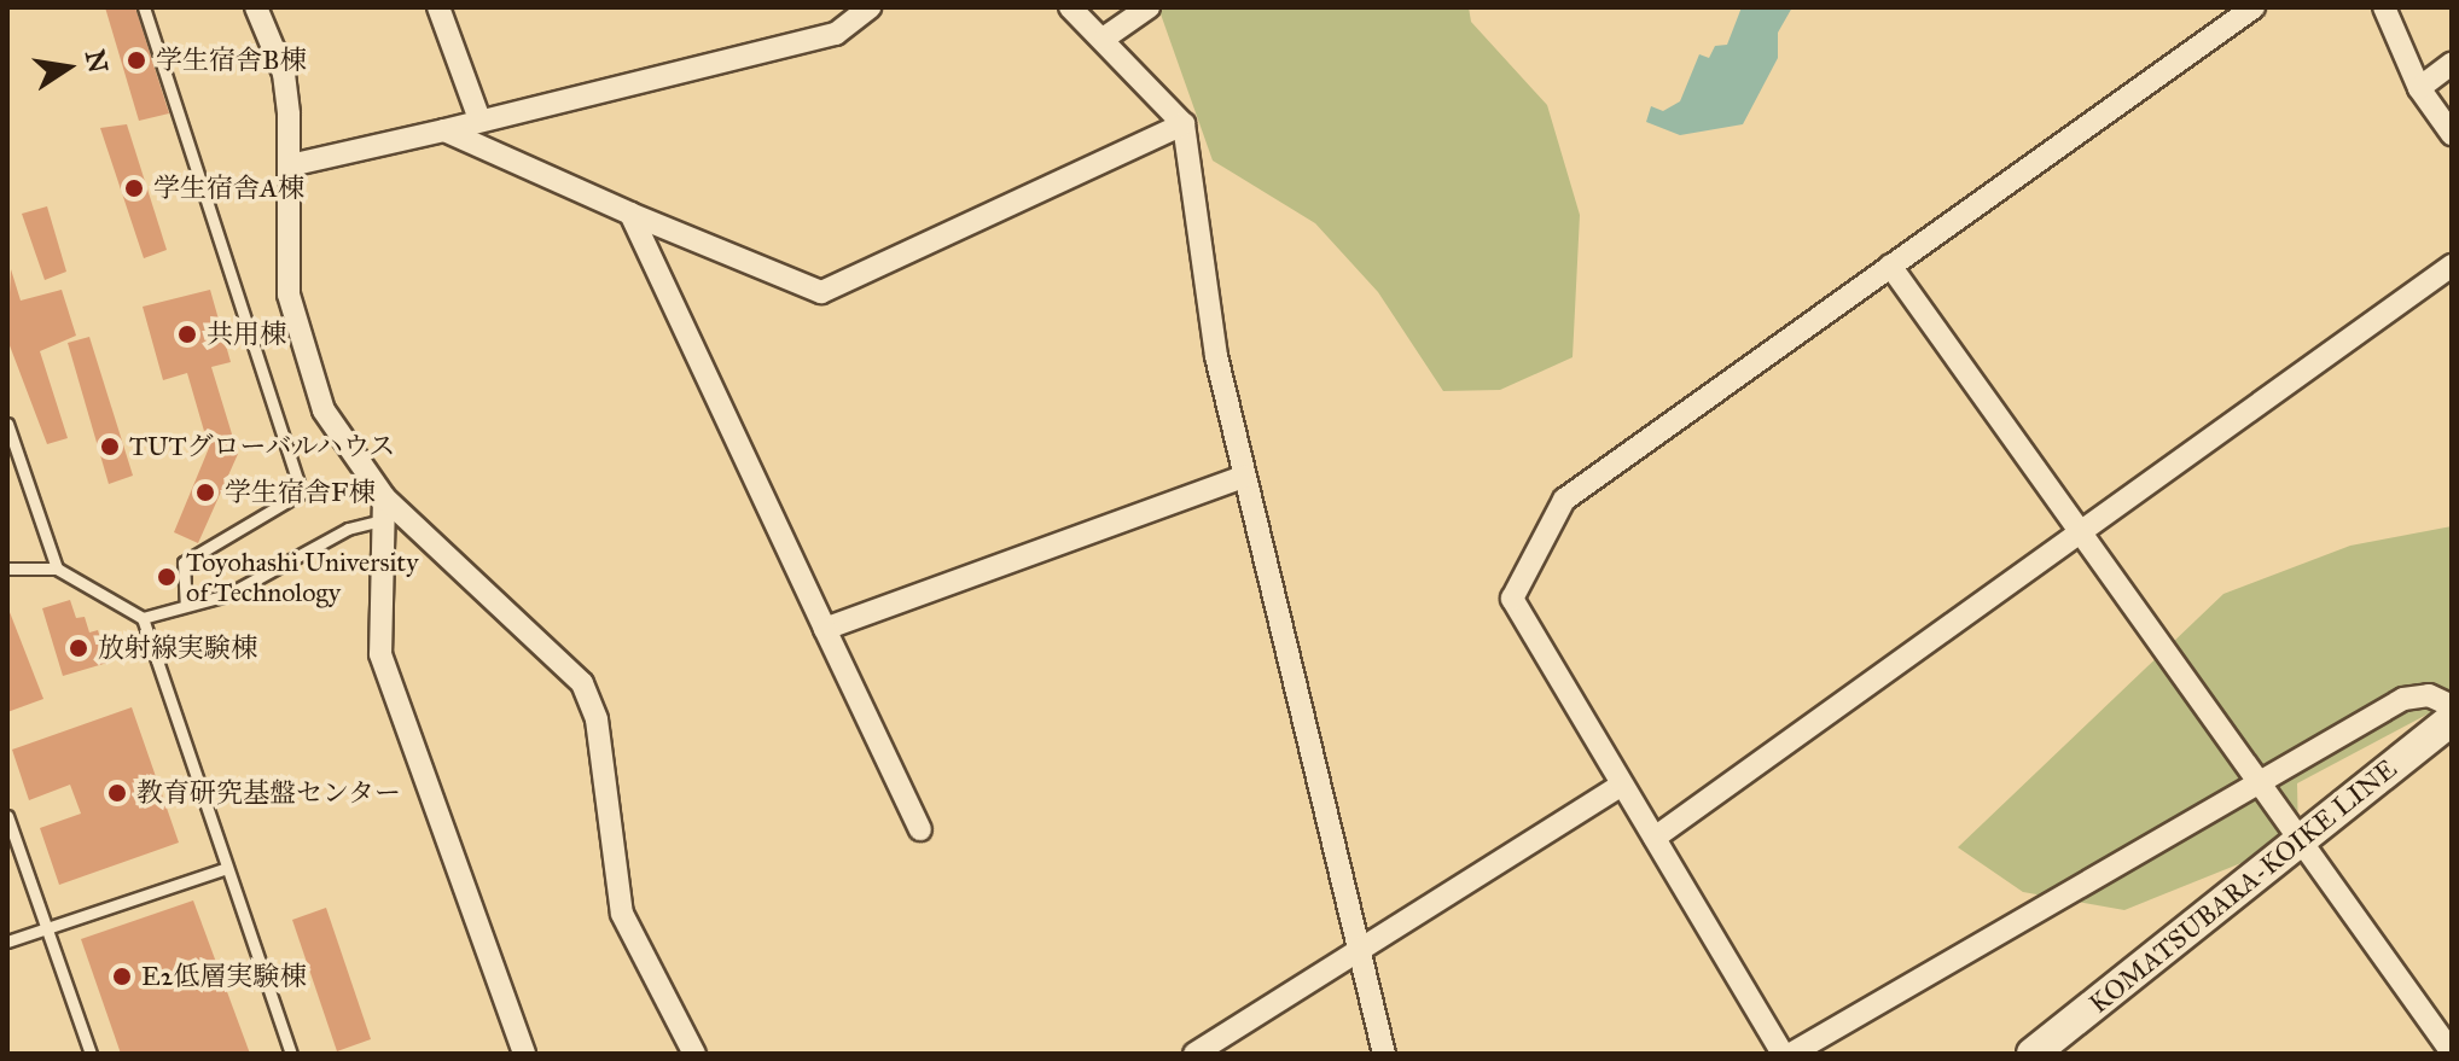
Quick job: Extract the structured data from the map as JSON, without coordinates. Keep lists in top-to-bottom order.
{
  "streets": {
    "main road": ["KOMATSUBARA-KOIKE LINE"]
  },
  "places": [
    "学生宿舎B棟",
    "学生宿舎A棟",
    "共用棟",
    "TUTグローバルハウス",
    "学生宿舎F棟",
    "Toyohashi University of Technology",
    "放射線実験棟",
    "教育研究基盤センター",
    "E2低層実験棟"
  ],
  "north": "right"
}
